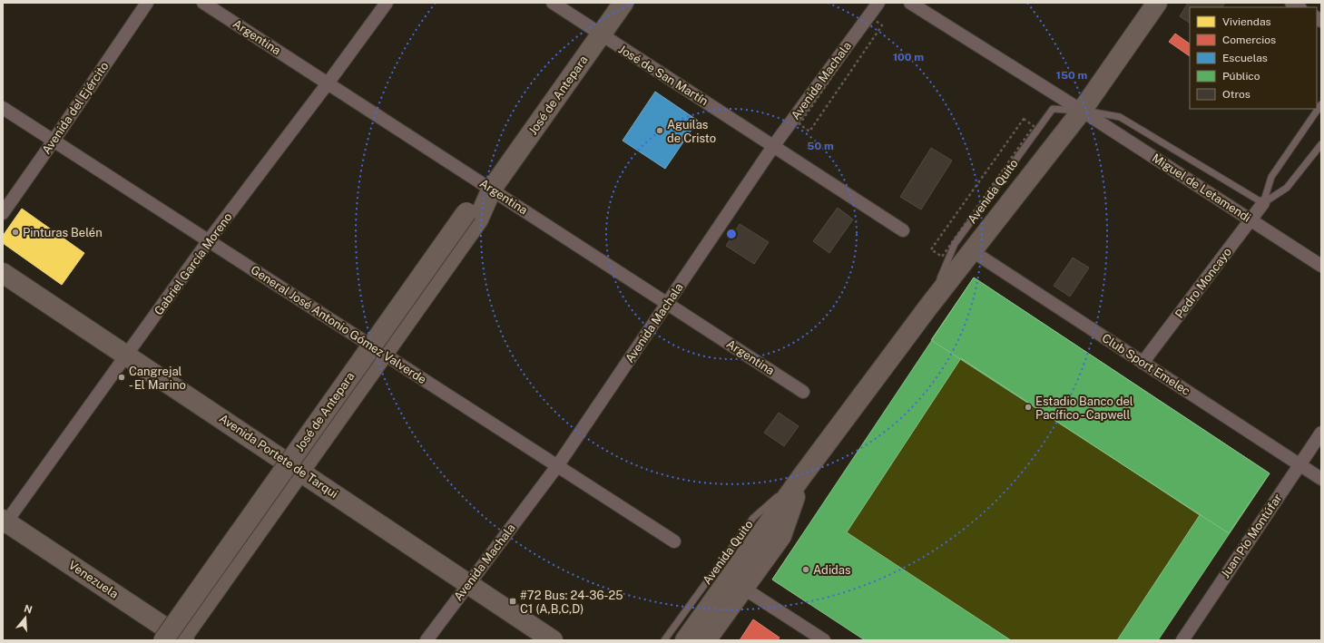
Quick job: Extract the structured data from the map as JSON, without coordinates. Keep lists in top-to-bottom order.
{
  "streets": {
    "main road": [
      "José de Antepara",
      "Avenida Quito",
      "Avenida Portete de Tarqui",
      "Venezuela"
    ],
    "street": [
      "Argentina",
      "José de San Martín",
      "Avenida Machala",
      "Avenida del Ejército",
      "Miguel de Letamendi",
      "Gabriel García Moreno",
      "Pedro Moncayo",
      "General José Antonio Gómez Valverde",
      "Club Sport Emelec",
      "Juan Pío Montúfar"
    ]
  },
  "crossings": [
    ["Argentina", "Avenida Machala"],
    ["Argentina", "José de Antepara"],
    ["Argentina", "Gabriel García Moreno"],
    ["José de San Martín", "Avenida Machala"],
    ["José de San Martín", "José de Antepara"],
    ["Avenida Machala", "General José Antonio Gómez Valverde"],
    ["Avenida Machala", "Avenida Portete de Tarqui"],
    ["José de Antepara", "General José Antonio Gómez Valverde"],
    ["José de Antepara", "Avenida Portete de Tarqui"],
    ["José de Antepara", "Venezuela"],
    ["Avenida del Ejército", "General José Antonio Gómez Valverde"],
    ["Miguel de Letamendi", "Avenida Quito"],
    ["Miguel de Letamendi", "Pedro Moncayo"],
    ["Avenida Quito", "Club Sport Emelec"],
    ["Gabriel García Moreno", "General José Antonio Gómez Valverde"],
    ["Gabriel García Moreno", "Avenida Portete de Tarqui"],
    ["Gabriel García Moreno", "Venezuela"],
    ["Pedro Moncayo", "Club Sport Emelec"],
    ["Club Sport Emelec", "Juan Pío Montúfar"]
  ],
  "places": {
    "other": [
      "Aguilas de Cristo",
      "Pinturas Belén",
      "Cangrejal - El Marino",
      "Estadio Banco del Pacífico - Capwell",
      "Adidas"
    ],
    "transit": ["#72 Bus: 24-36-25 C1 (A,B,C,D)"]
  },
  "legend": [
    "Viviendas",
    "Comercios",
    "Escuelas",
    "Público",
    "Otros"
  ],
  "north": "top",
  "rings": ["100 m", "150 m", "50 m"]
}
